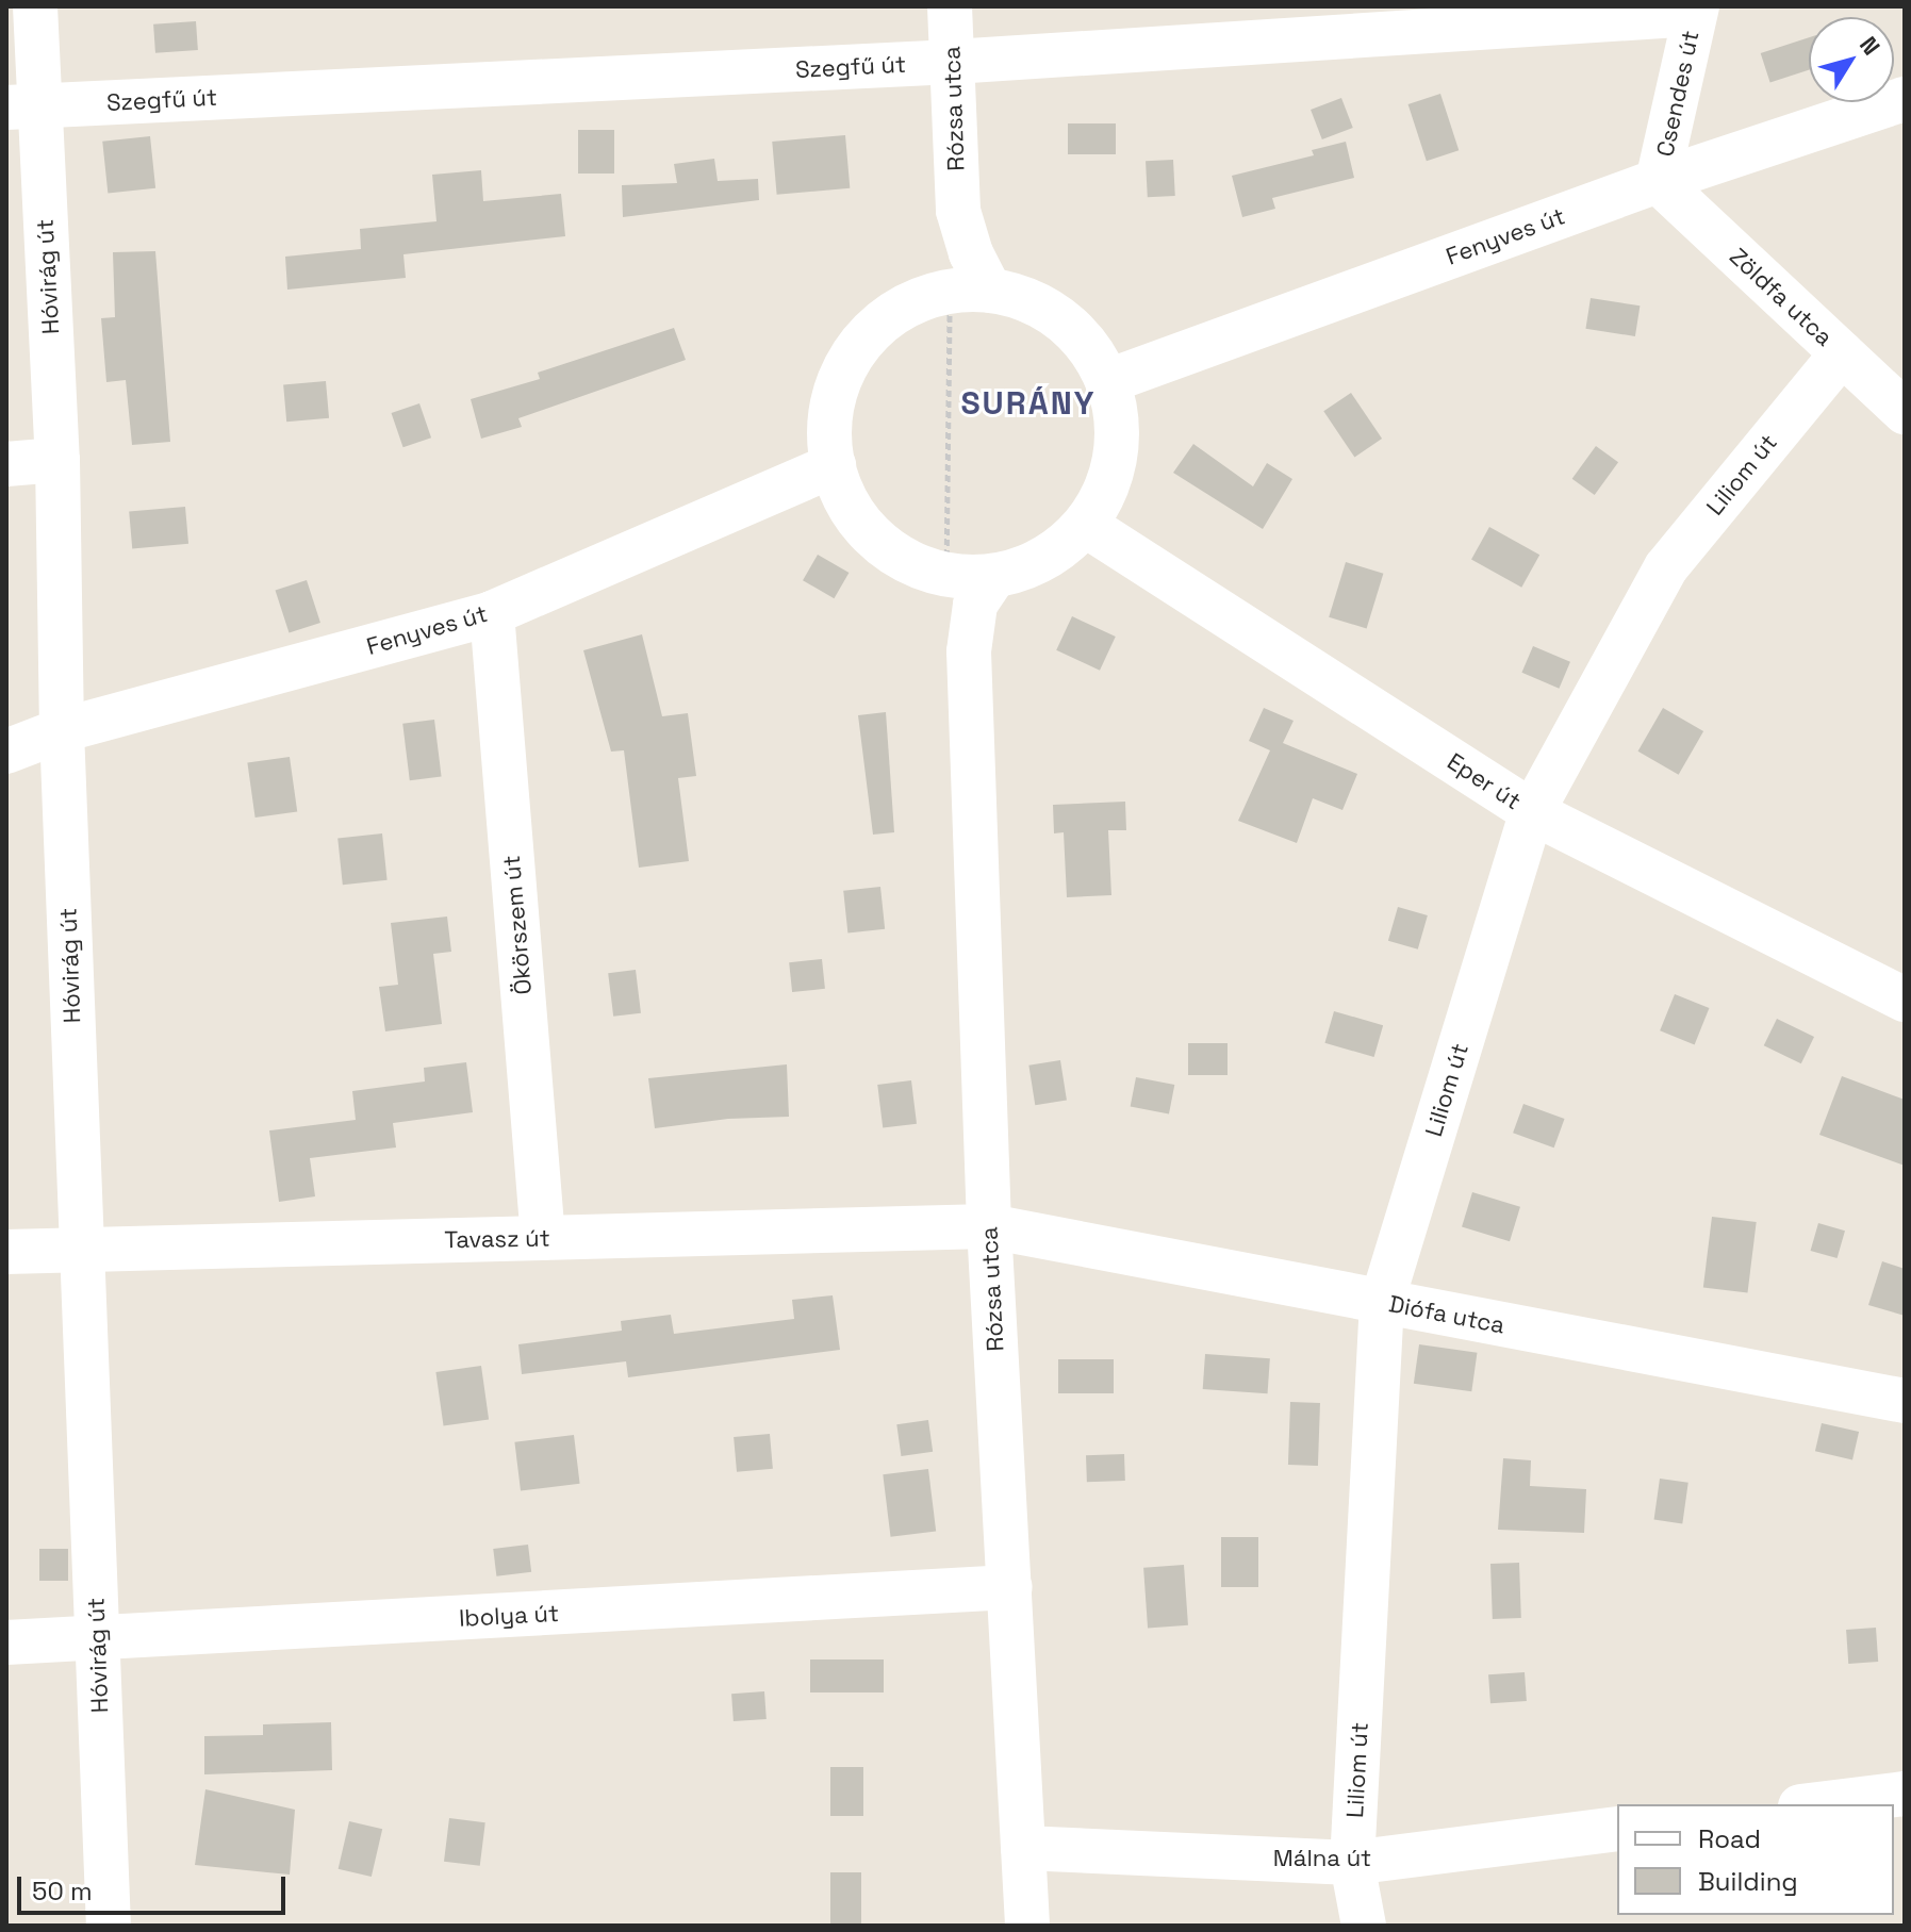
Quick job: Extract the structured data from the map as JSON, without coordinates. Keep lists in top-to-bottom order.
{
  "streets": {
    "street": [
      "Szegfű út",
      "Csendes út",
      "Rózsa utca",
      "Fenyves út",
      "Hóvirág út",
      "Zöldfa utca",
      "Liliom út",
      "Eper út",
      "Ökörszem út",
      "Tavasz út",
      "Diófa utca",
      "Ibolya út",
      "Málna út"
    ]
  },
  "crossings": [
    ["Szegfű út", "Csendes út"],
    ["Szegfű út", "Rózsa utca"],
    ["Szegfű út", "Hóvirág út"],
    ["Csendes út", "Fenyves út"],
    ["Csendes út", "Zöldfa utca"],
    ["Rózsa utca", "Tavasz út"],
    ["Rózsa utca", "Diófa utca"],
    ["Rózsa utca", "Ibolya út"],
    ["Rózsa utca", "Málna út"],
    ["Fenyves út", "Hóvirág út"],
    ["Fenyves út", "Zöldfa utca"],
    ["Fenyves út", "Ökörszem út"],
    ["Hóvirág út", "Tavasz út"],
    ["Hóvirág út", "Ibolya út"],
    ["Zöldfa utca", "Liliom út"],
    ["Liliom út", "Eper út"],
    ["Liliom út", "Diófa utca"],
    ["Liliom út", "Málna út"],
    ["Ökörszem út", "Tavasz út"],
    ["Tavasz út", "Diófa utca"]
  ],
  "districts": ["SURÁNY"],
  "legend": ["Road", "Building"],
  "scale_bar": "50 m",
  "north": "top right"
}
